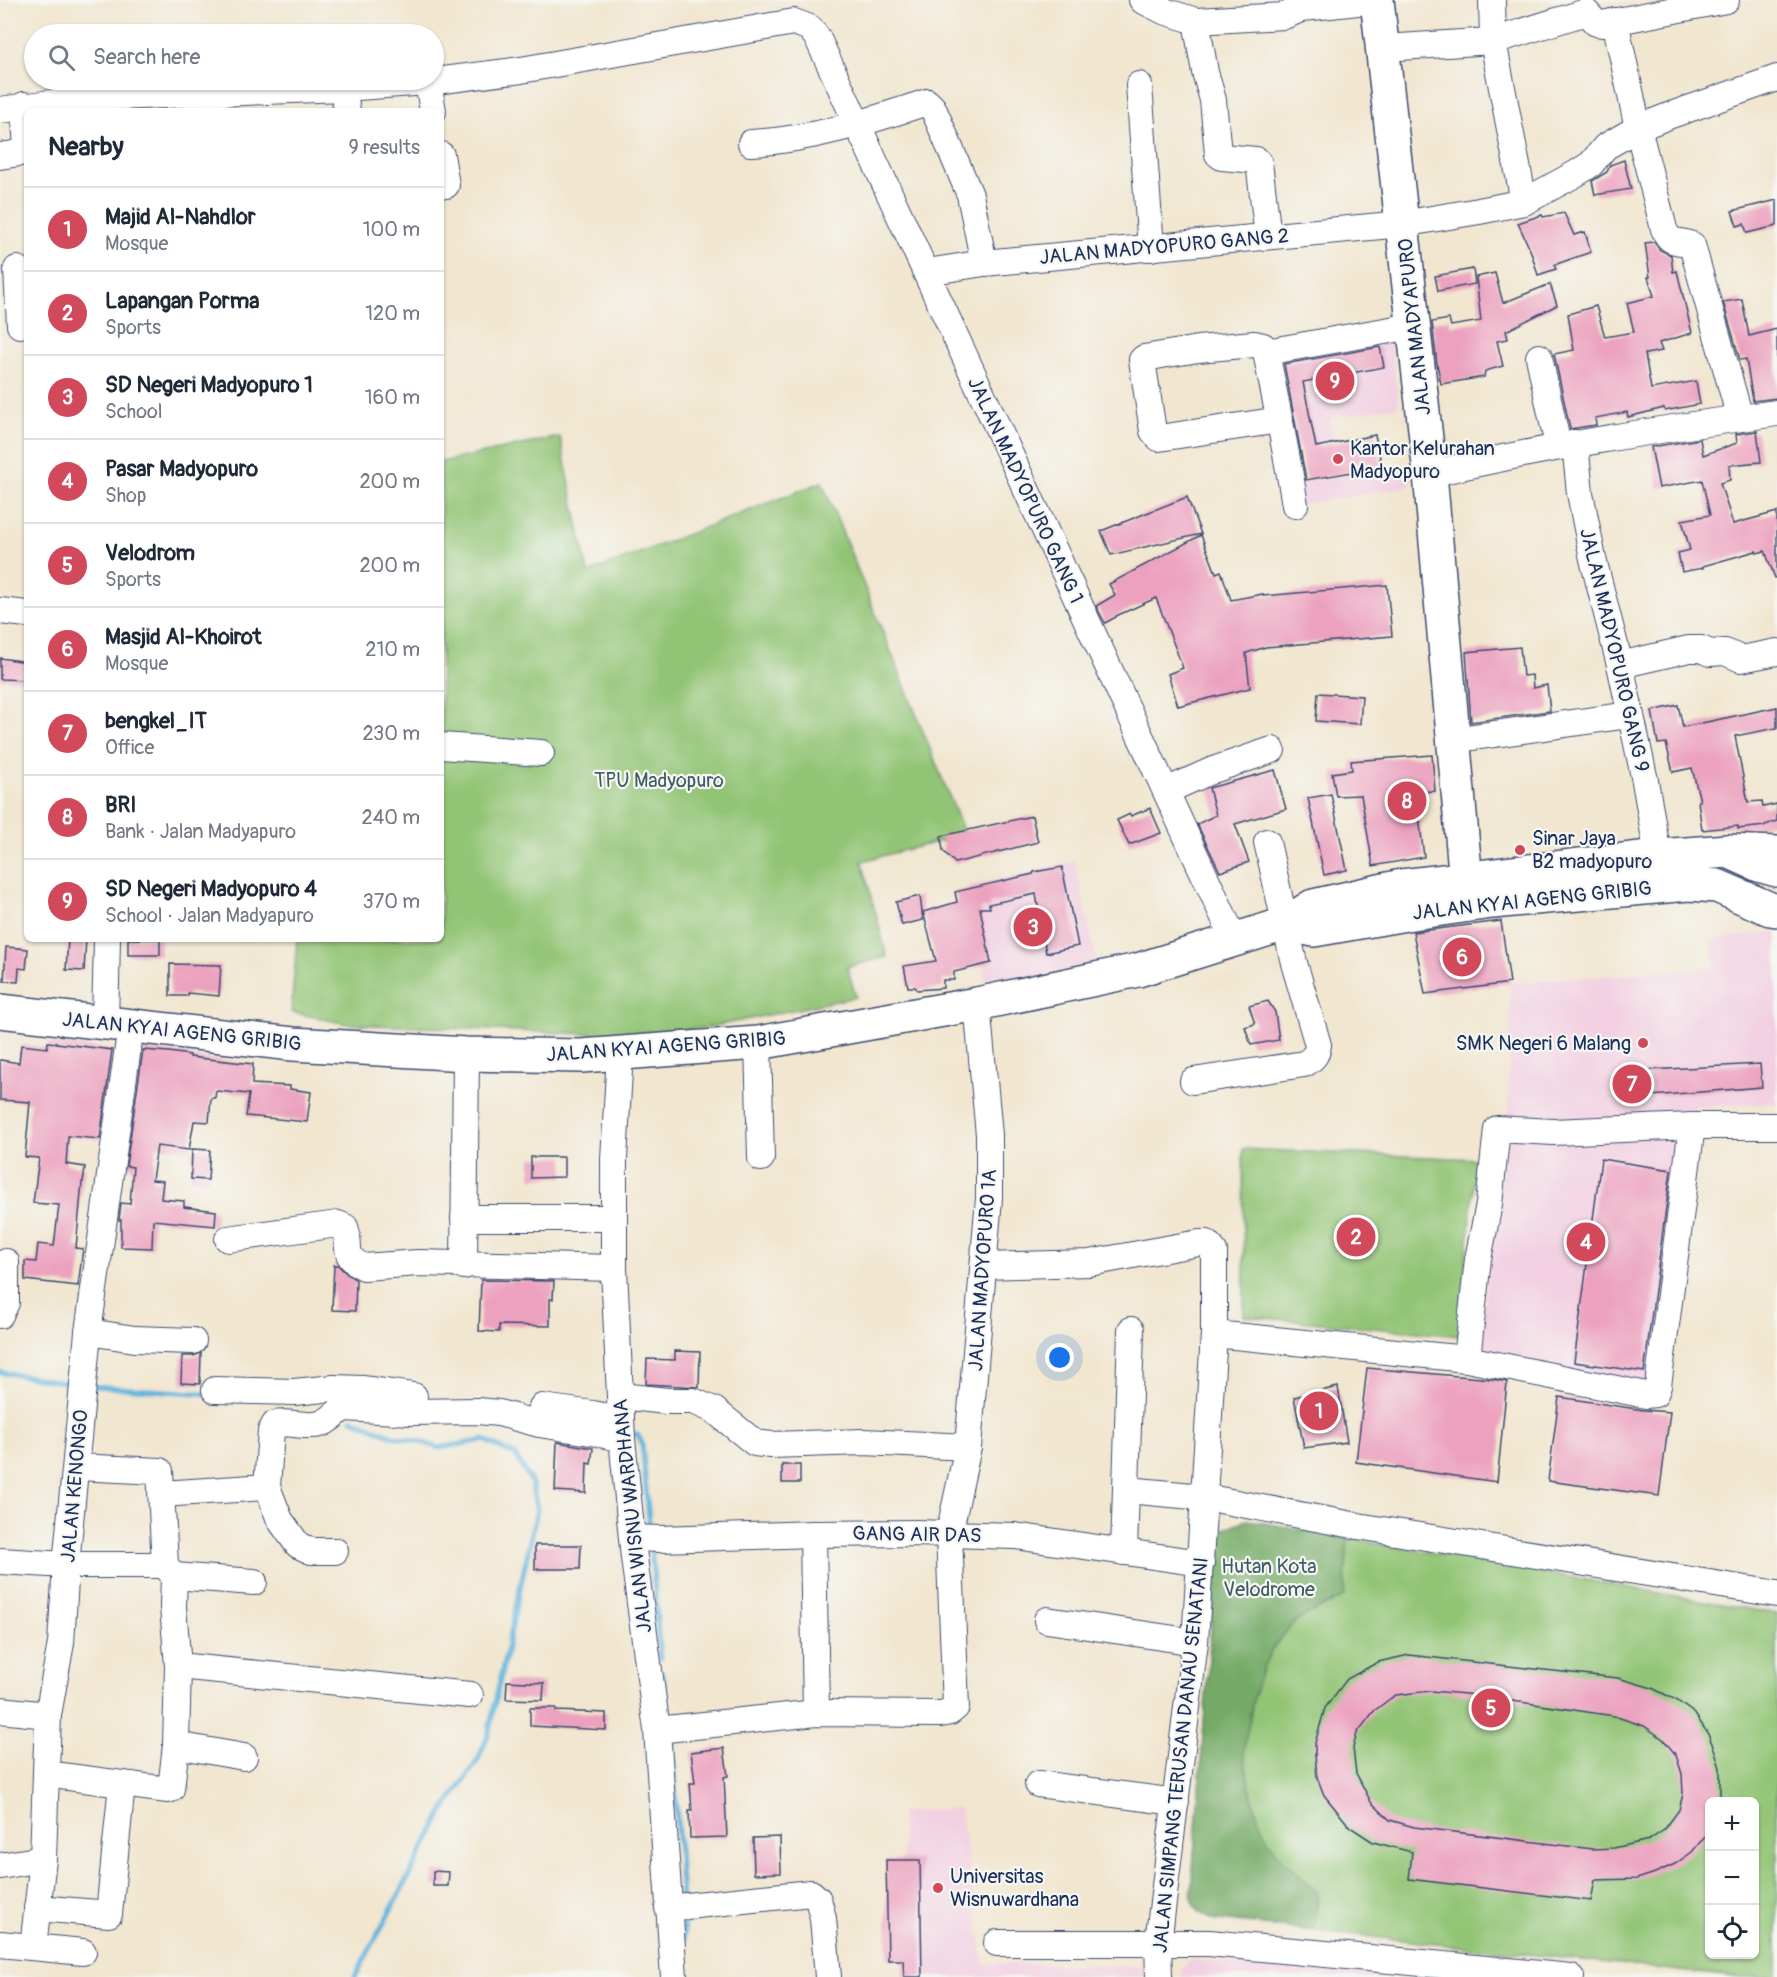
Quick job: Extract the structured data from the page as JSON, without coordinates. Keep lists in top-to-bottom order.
{
  "streets": {
    "main road": ["JALAN MADYAPURO", "JALAN KYAI AGENG GRIBIG"],
    "street": [
      "JALAN MADYOPURO GANG 2",
      "JALAN MADYOPURO GANG 1",
      "JALAN MADYOPURO GANG 9",
      "JALAN MADYOPURO 1A",
      "JALAN KENONGO",
      "JALAN WISNU WARDHANA",
      "GANG AIR DAS",
      "JALAN SIMPANG TERUSAN DANAU SENATANI"
    ]
  },
  "crossings": [
    ["JALAN MADYOPURO GANG 2", "JALAN MADYAPURO"],
    ["JALAN MADYOPURO GANG 2", "JALAN MADYOPURO GANG 1"],
    ["JALAN MADYAPURO", "JALAN KYAI AGENG GRIBIG"],
    ["JALAN MADYOPURO GANG 1", "JALAN KYAI AGENG GRIBIG"],
    ["JALAN MADYOPURO GANG 9", "JALAN KYAI AGENG GRIBIG"],
    ["JALAN KYAI AGENG GRIBIG", "JALAN MADYOPURO 1A"],
    ["JALAN KYAI AGENG GRIBIG", "JALAN KENONGO"],
    ["JALAN KYAI AGENG GRIBIG", "JALAN WISNU WARDHANA"],
    ["JALAN MADYOPURO 1A", "GANG AIR DAS"],
    ["JALAN MADYOPURO 1A", "JALAN SIMPANG TERUSAN DANAU SENATANI"],
    ["JALAN WISNU WARDHANA", "GANG AIR DAS"],
    ["GANG AIR DAS", "JALAN SIMPANG TERUSAN DANAU SENATANI"]
  ],
  "parks": ["TPU Madyopuro", "Hutan Kota Velodrome"],
  "places": [
    "Kantor Kelurahan Madyopuro",
    "Sinar Jaya B2 madyopuro",
    "SMK Negeri 6 Malang",
    "Universitas Wisnuwardhana"
  ],
  "page": {
    "search": "Search here",
    "heading": ["Nearby", "9 results"],
    "list": [
      {
        "mark": "1",
        "name": "Majid Al-Nahdlor",
        "note": "Mosque",
        "value": "100 m"
      },
      {
        "mark": "2",
        "name": "Lapangan Porma",
        "note": "Sports",
        "value": "120 m"
      },
      {
        "mark": "3",
        "name": "SD Negeri Madyopuro 1",
        "note": "School",
        "value": "160 m"
      },
      {
        "mark": "4",
        "name": "Pasar Madyopuro",
        "note": "Shop",
        "value": "200 m"
      },
      {
        "mark": "5",
        "name": "Velodrom",
        "note": "Sports",
        "value": "200 m"
      },
      {
        "mark": "6",
        "name": "Masjid Al-Khoirot",
        "note": "Mosque",
        "value": "210 m"
      },
      {
        "mark": "7",
        "name": "bengkel_IT",
        "note": "Office",
        "value": "230 m"
      },
      {
        "mark": "8",
        "name": "BRI",
        "note": "Bank · Jalan Madyapuro",
        "value": "240 m"
      },
      {
        "mark": "9",
        "name": "SD Negeri Madyopuro 4",
        "note": "School · Jalan Madyapuro",
        "value": "370 m"
      }
    ],
    "pins": [
      "9",
      "8",
      "3",
      "6",
      "7",
      "2",
      "4",
      "1",
      "5"
    ],
    "map_buttons": ["+", "−"]
  }
}
